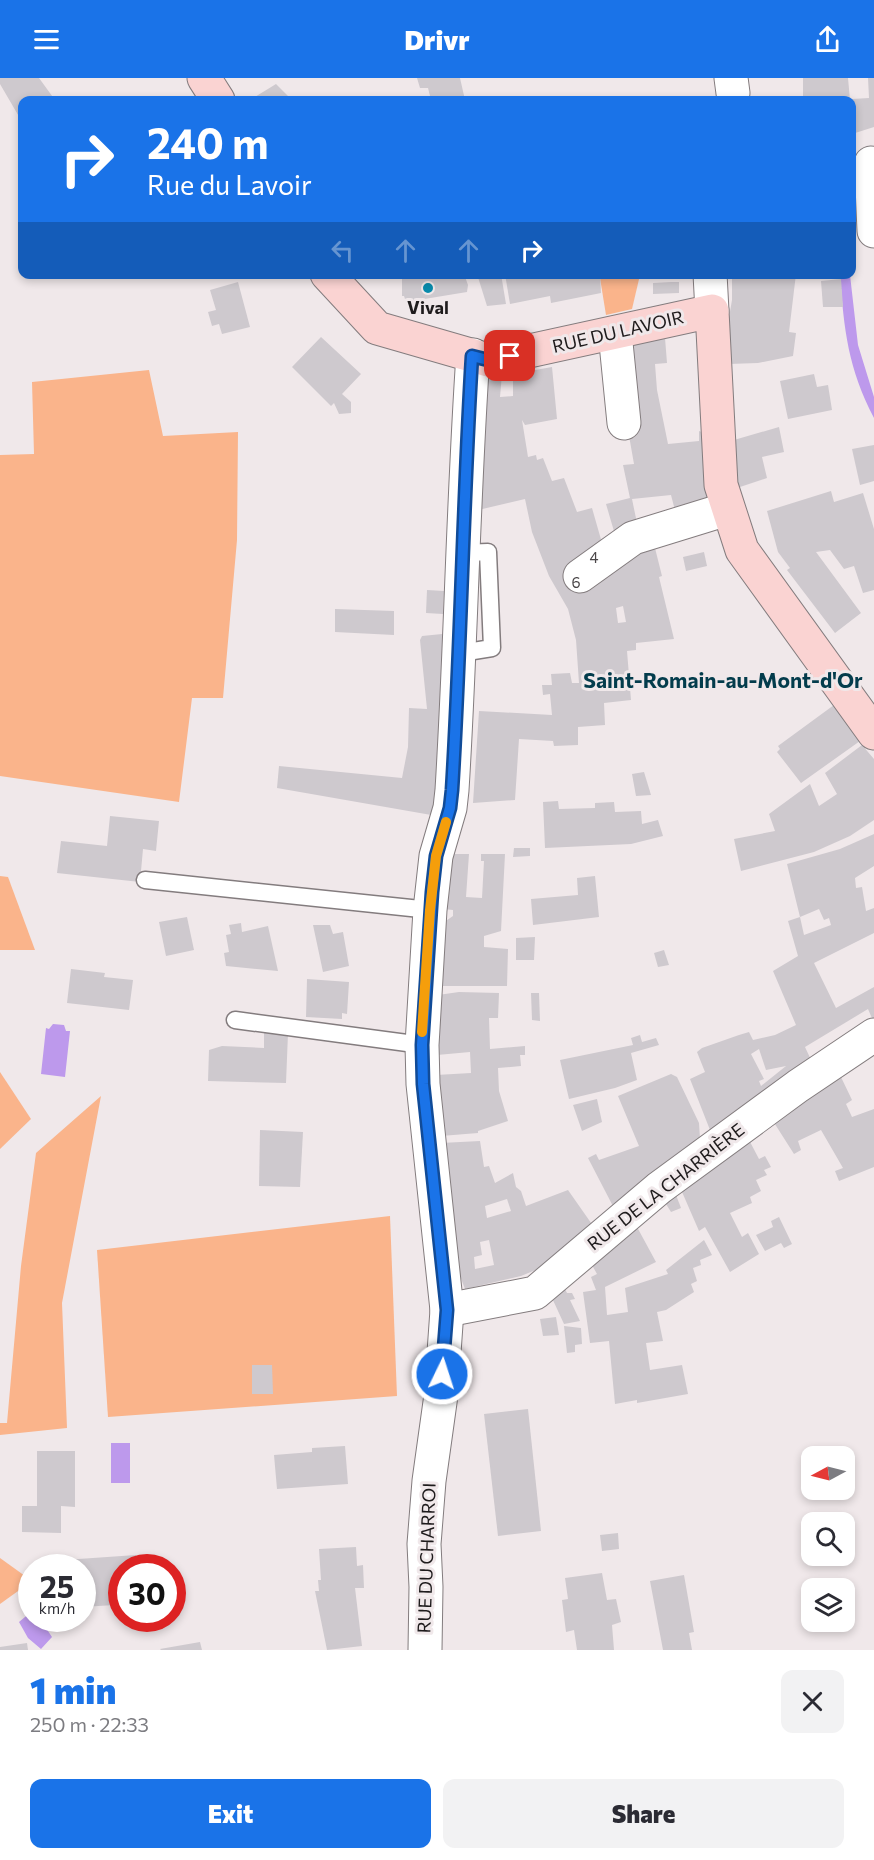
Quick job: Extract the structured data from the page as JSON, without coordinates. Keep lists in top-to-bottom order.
{
  "streets": {
    "main road": ["RUE DU LAVOIR"],
    "street": ["RUE DE LA CHARRIÈRE", "RUE DU CHARROI"]
  },
  "crossings": [
    ["RUE DU LAVOIR", "RUE DU CHARROI"],
    ["RUE DE LA CHARRIÈRE", "RUE DU CHARROI"]
  ],
  "districts": ["Saint-Romain-au-Mont-d'Or"],
  "places": ["Vival"],
  "house_numbers": ["4", "6"],
  "north": "left",
  "page": {
    "header": "Drivr",
    "turn": ["240 m", "Rue du Lavoir"],
    "speed": "25 km/h",
    "limit": "30",
    "heading": ["1 min", "250 m · 22:33"],
    "buttons": ["Exit", "Share"]
  }
}
